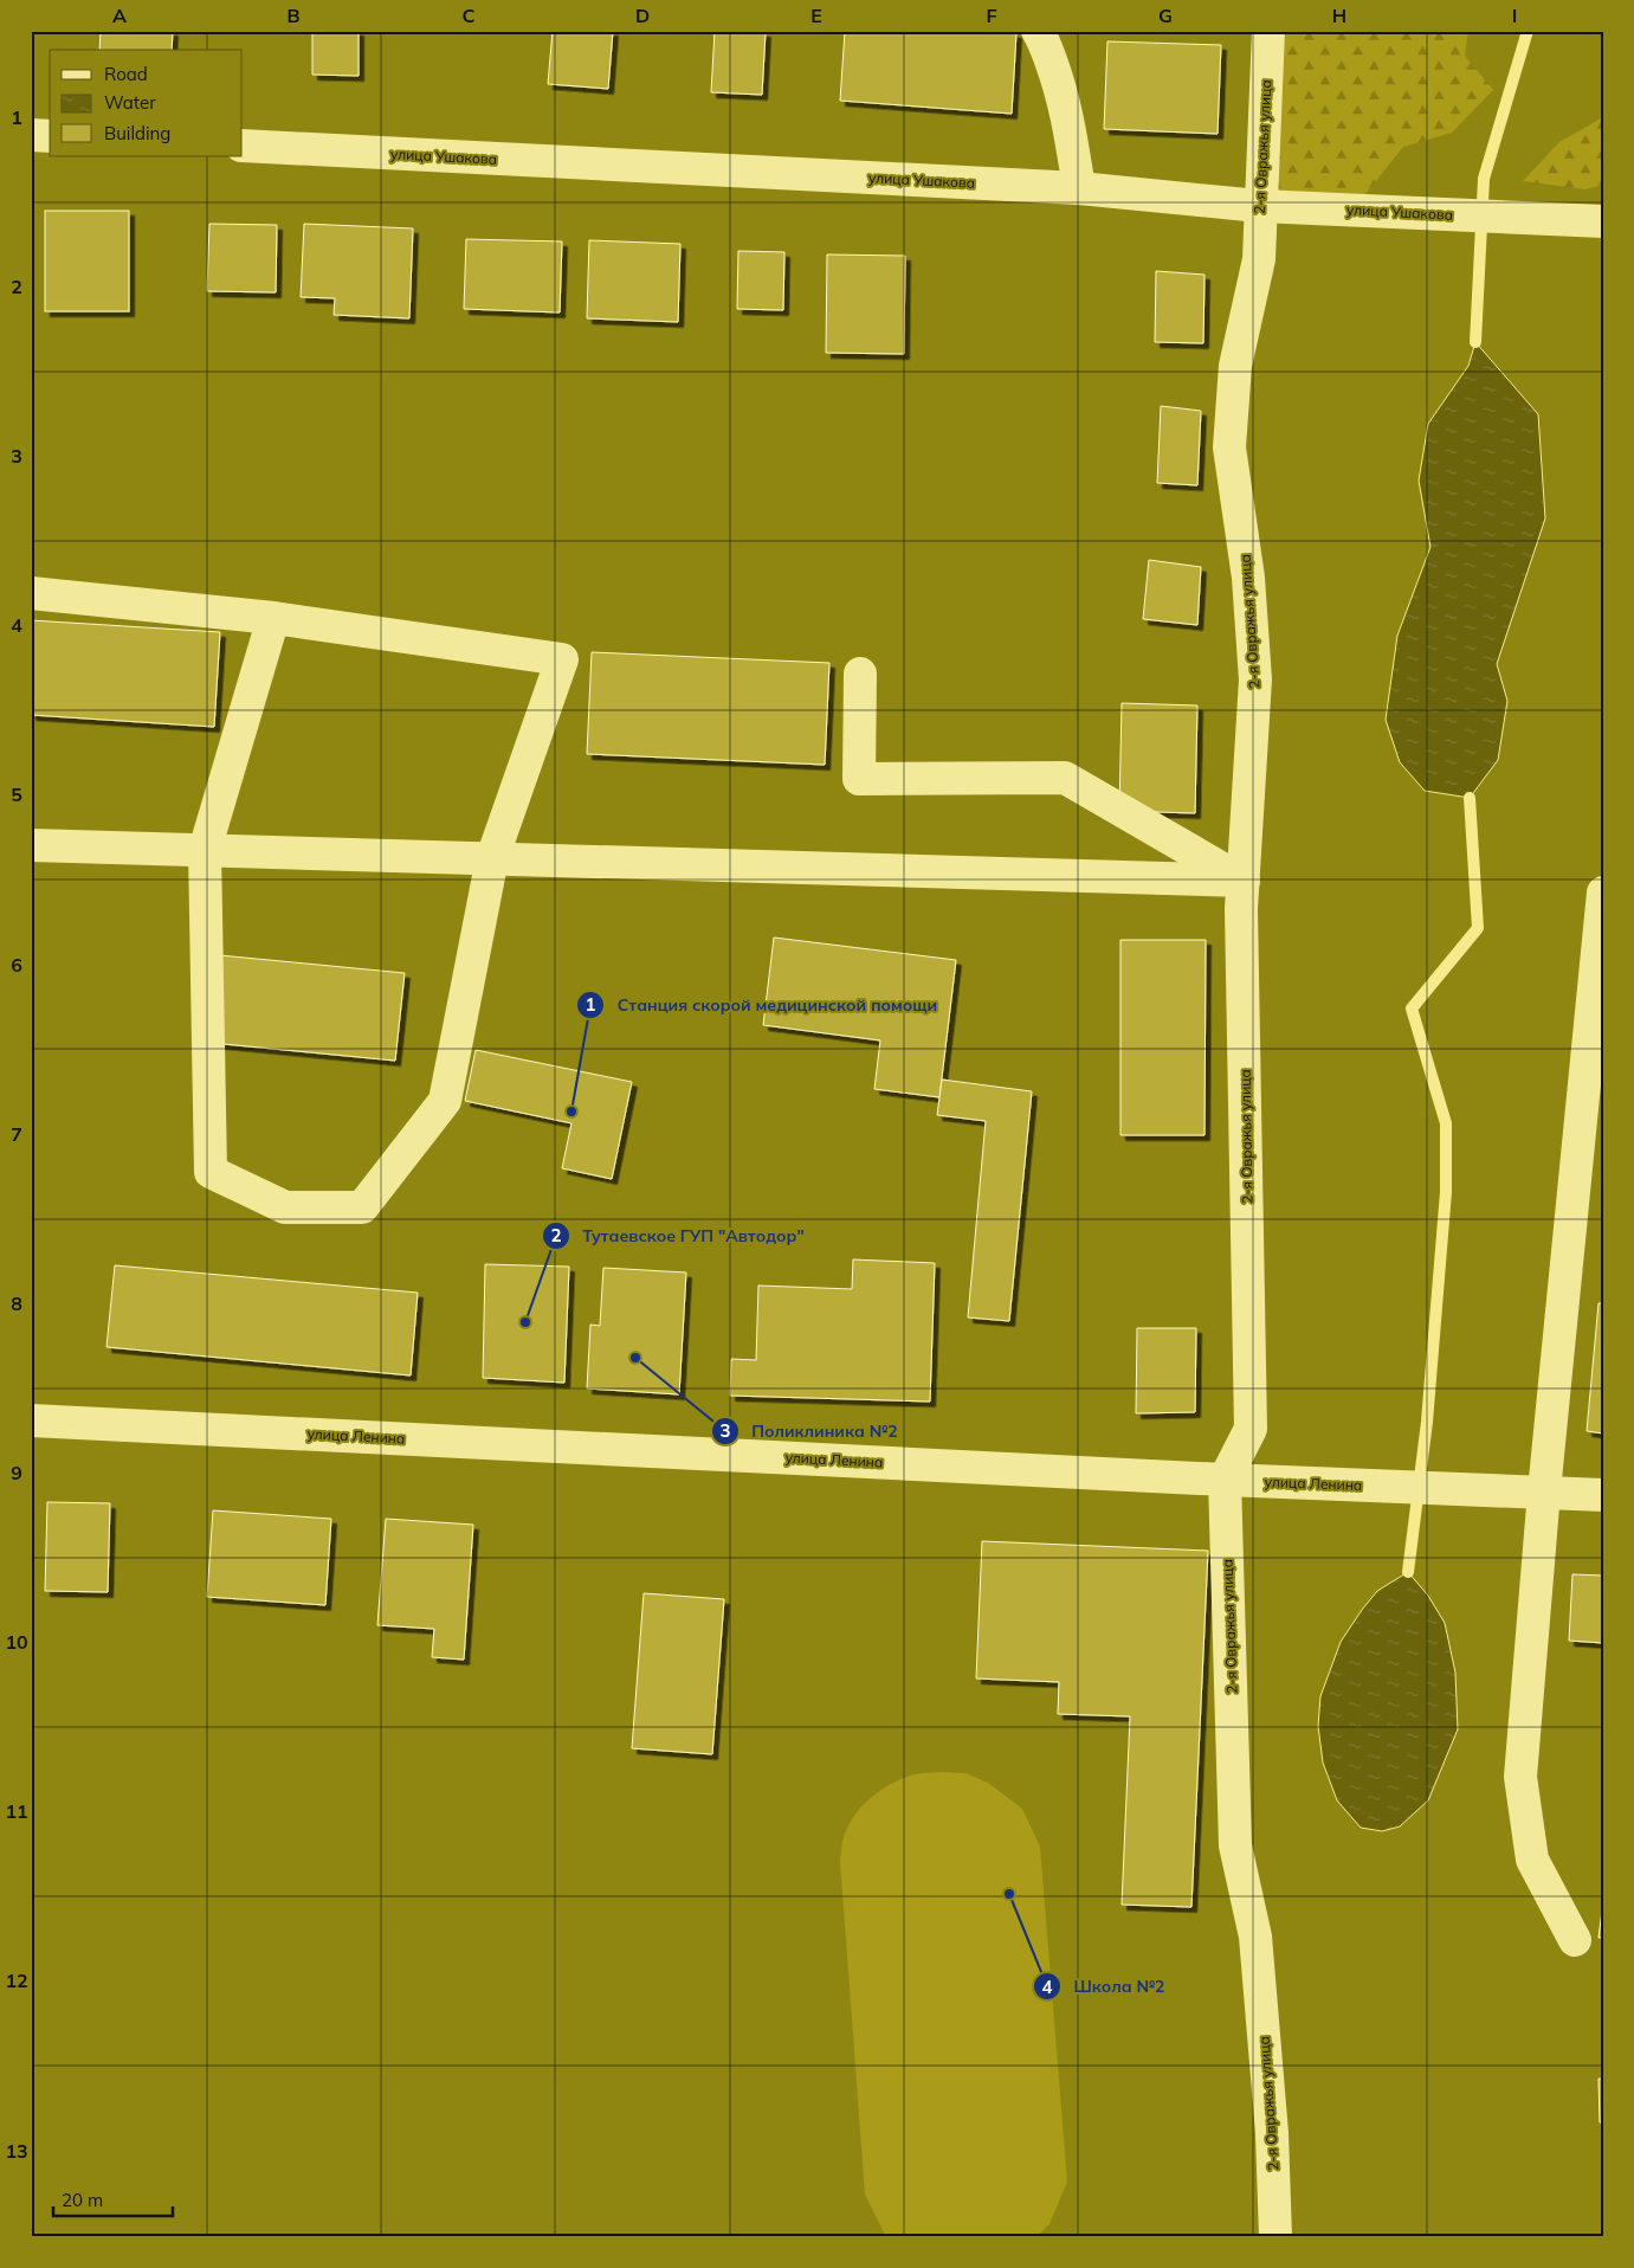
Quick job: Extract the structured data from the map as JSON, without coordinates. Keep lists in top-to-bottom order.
{
  "streets": {
    "street": ["2-я Овражья улица", "улица Ушакова", "улица Ленина"]
  },
  "crossings": [
    ["2-я Овражья улица", "улица Ушакова"],
    ["2-я Овражья улица", "улица Ленина"]
  ],
  "places": [
    "Станция скорой медицинской помощи",
    "Тутаевское ГУП \"Автодор\"",
    "Поликлиника №2",
    "Школа №2"
  ],
  "legend": ["Road", "Water", "Building"],
  "scale_bar": "20 m",
  "grid": {
    "columns": [
      "A",
      "B",
      "C",
      "D",
      "E",
      "F",
      "G",
      "H",
      "I"
    ],
    "rows": [
      "1",
      "2",
      "3",
      "4",
      "5",
      "6",
      "7",
      "8",
      "9",
      "10",
      "11",
      "12",
      "13"
    ]
  }
}
